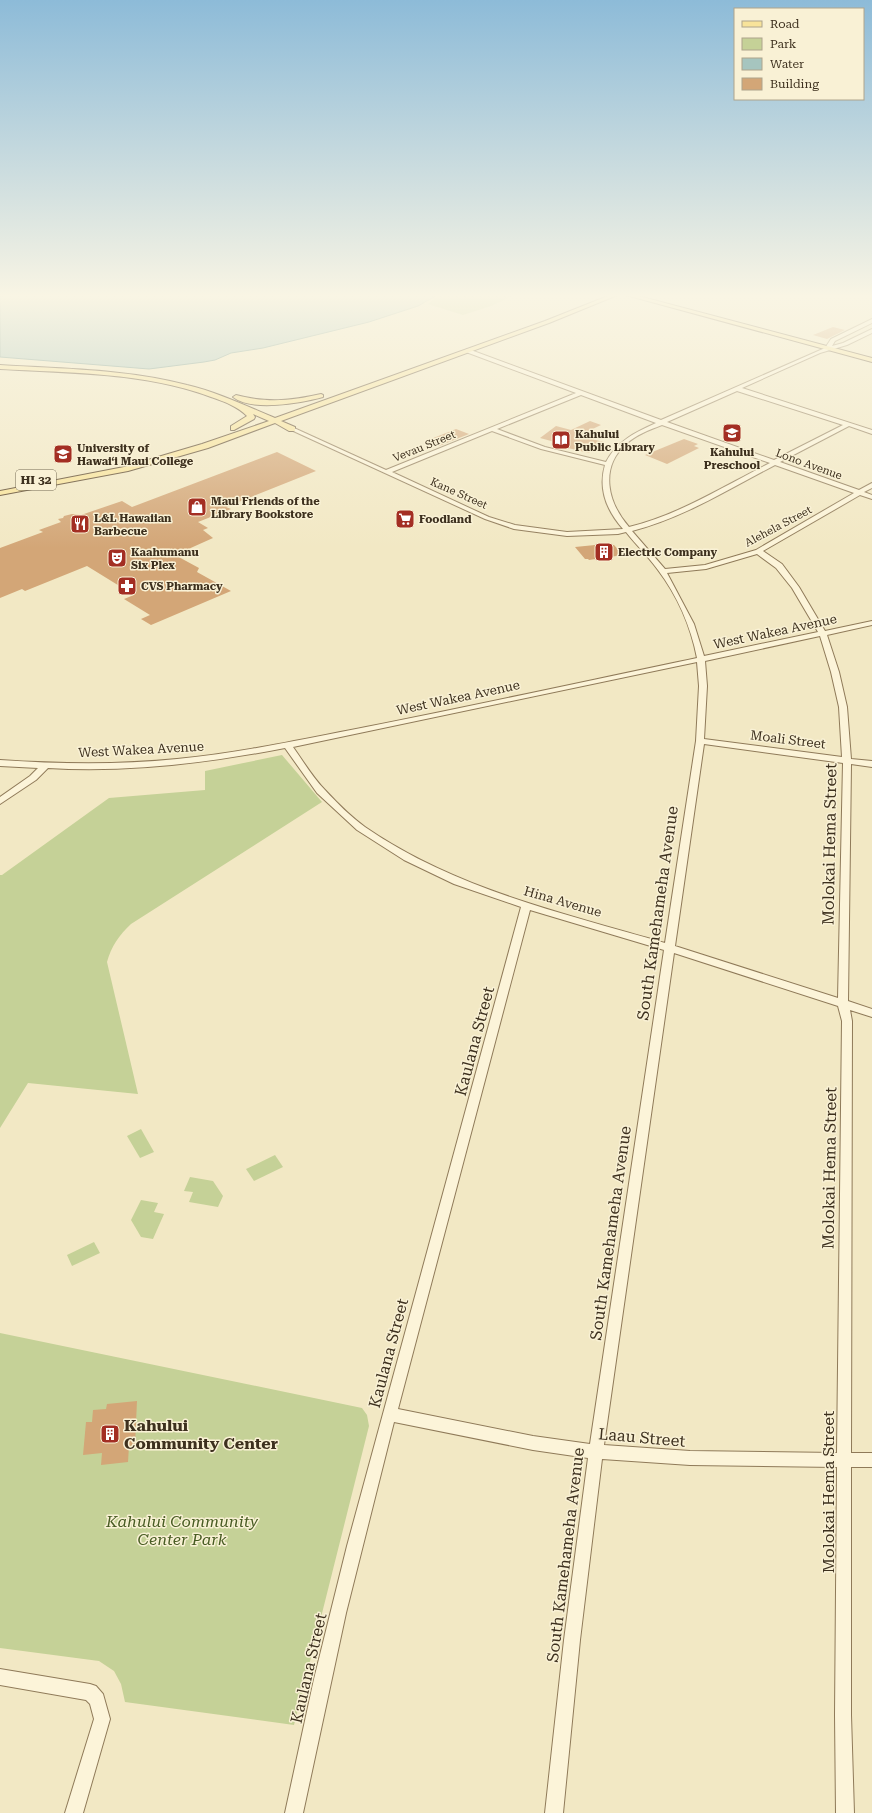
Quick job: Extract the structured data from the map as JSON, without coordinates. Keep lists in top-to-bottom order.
{
  "streets": {
    "main road": ["HI 32"],
    "street": [
      "Vevau Street",
      "Lono Avenue",
      "Kane Street",
      "Alehela Street",
      "West Wakea Avenue",
      "Moali Street",
      "Molokai Hema Street",
      "Hina Avenue",
      "South Kamehameha Avenue",
      "Kaulana Street",
      "Laau Street"
    ]
  },
  "crossings": [
    ["Vevau Street", "Lono Avenue"],
    ["Vevau Street", "Kane Street"],
    ["Lono Avenue", "Kane Street"],
    ["Lono Avenue", "Alehela Street"],
    ["Kane Street", "South Kamehameha Avenue"],
    ["Alehela Street", "Molokai Hema Street"],
    ["Alehela Street", "South Kamehameha Avenue"],
    ["West Wakea Avenue", "Molokai Hema Street"],
    ["West Wakea Avenue", "Hina Avenue"],
    ["West Wakea Avenue", "South Kamehameha Avenue"],
    ["Moali Street", "Molokai Hema Street"],
    ["Moali Street", "South Kamehameha Avenue"],
    ["Molokai Hema Street", "Hina Avenue"],
    ["Molokai Hema Street", "Laau Street"],
    ["Hina Avenue", "South Kamehameha Avenue"],
    ["Hina Avenue", "Kaulana Street"],
    ["South Kamehameha Avenue", "Laau Street"],
    ["Kaulana Street", "Laau Street"]
  ],
  "parks": ["Kahului Community Center Park"],
  "places": {
    "school or university": ["Kahului Preschool", "University of Hawai‘i Maui College"],
    "library": ["Kahului Public Library"],
    "shop": ["Maui Friends of the Library Bookstore"],
    "supermarket": ["Foodland"],
    "restaurant": ["L&L Hawaiian Barbecue"],
    "building": ["Electric Company", "Kahului Community Center"],
    "theatre": ["Kaahumanu Six Plex"],
    "pharmacy": ["CVS Pharmacy"]
  },
  "legend": [
    "Road",
    "Park",
    "Water",
    "Building"
  ]
}
